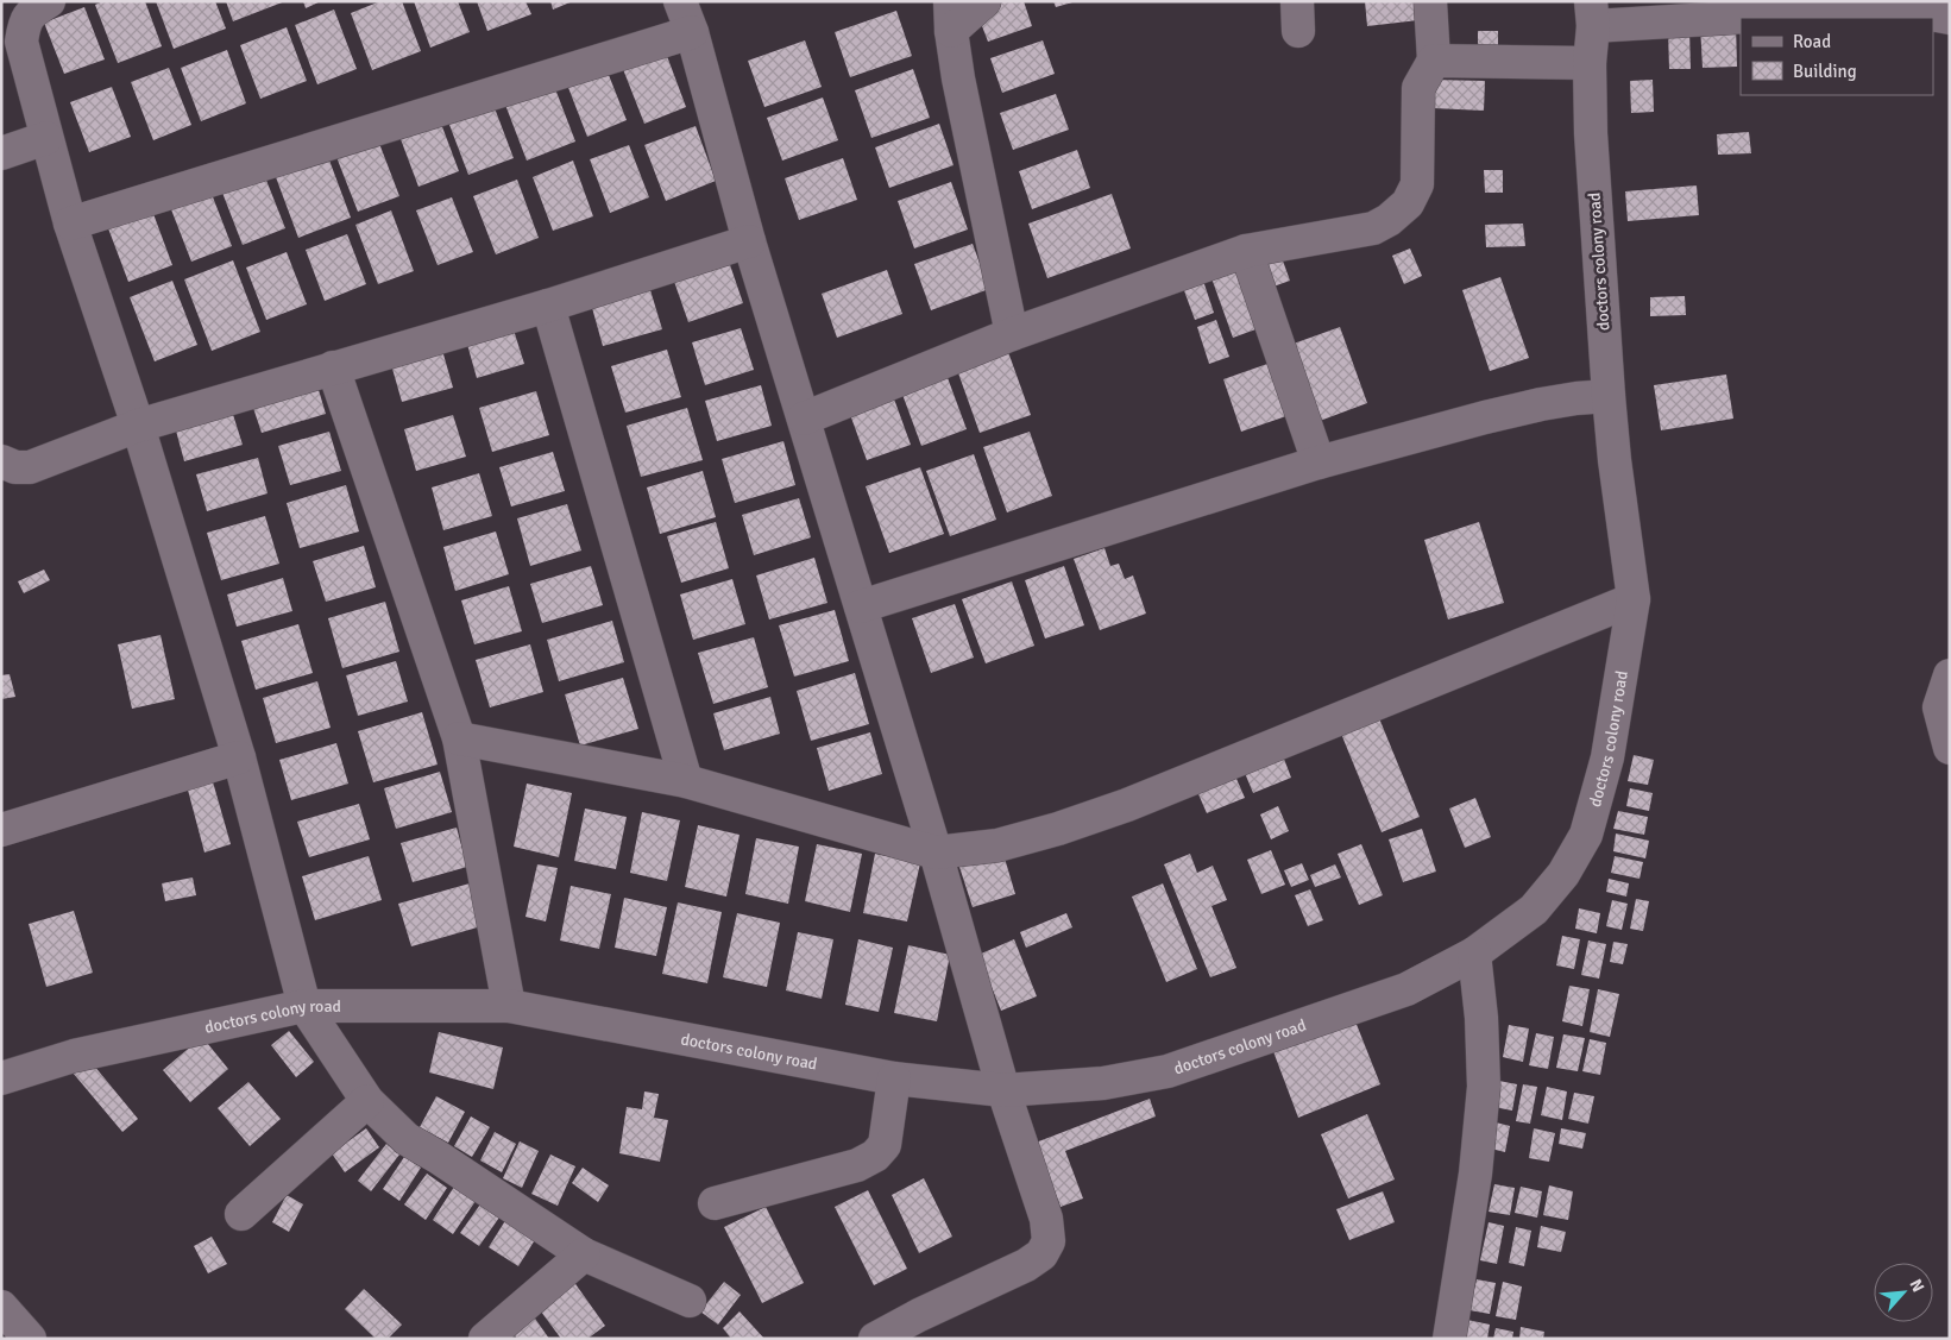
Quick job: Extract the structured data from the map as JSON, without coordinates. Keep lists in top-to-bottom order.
{
  "streets": {
    "street": ["doctors colony road"]
  },
  "legend": ["Road", "Building"],
  "north": "top right"
}
